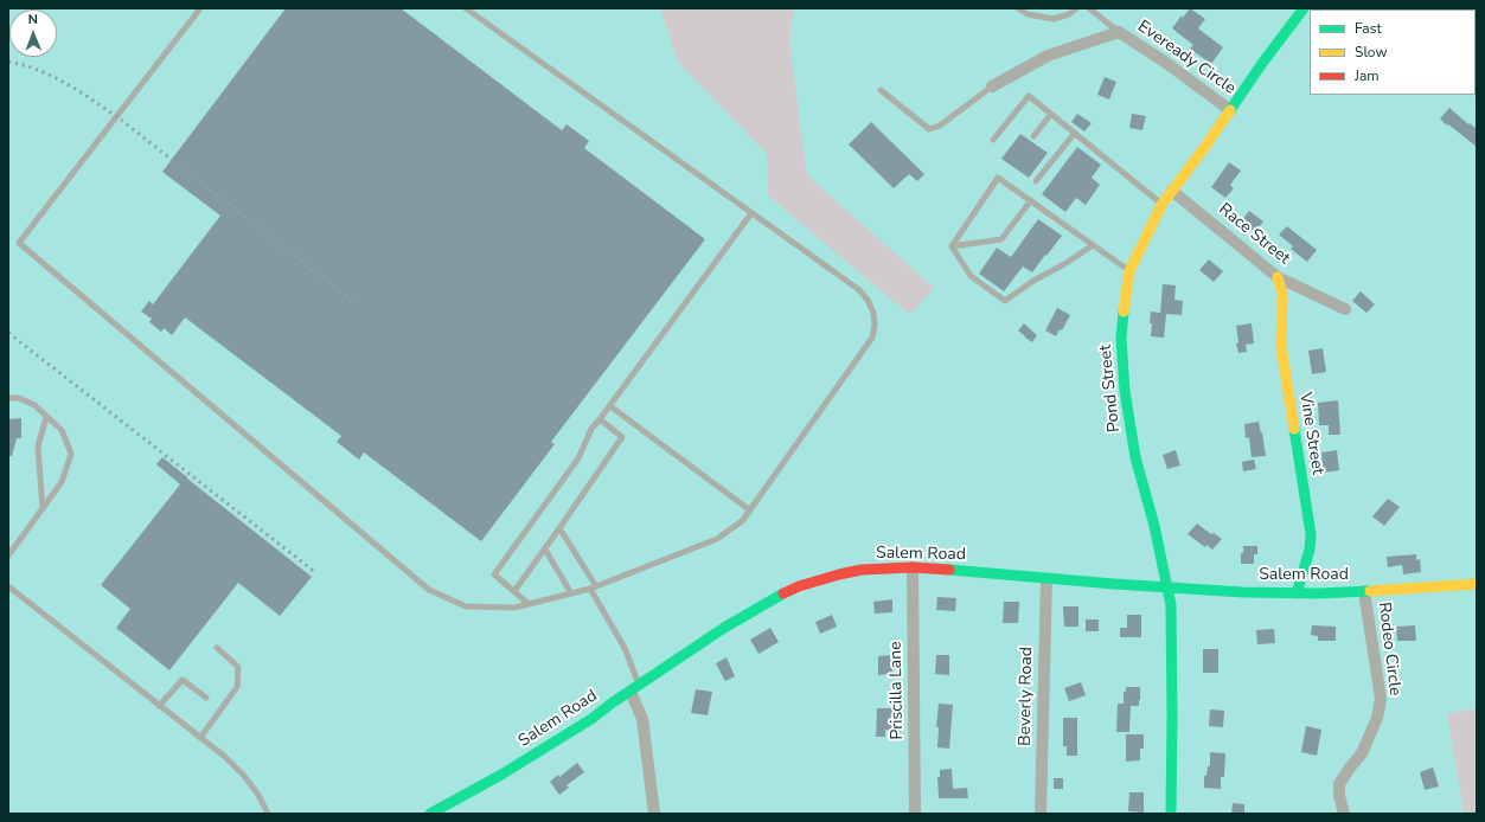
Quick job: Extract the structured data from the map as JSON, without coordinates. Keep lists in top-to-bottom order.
{
  "streets": {
    "street": [
      "Eveready Circle",
      "Race Street",
      "Pond Street",
      "Vine Street",
      "Salem Road",
      "Rodeo Circle",
      "Priscilla Lane",
      "Beverly Road"
    ]
  },
  "crossings": [
    ["Eveready Circle", "Pond Street"],
    ["Race Street", "Pond Street"],
    ["Race Street", "Vine Street"],
    ["Pond Street", "Salem Road"],
    ["Vine Street", "Salem Road"],
    ["Salem Road", "Rodeo Circle"],
    ["Salem Road", "Priscilla Lane"],
    ["Salem Road", "Beverly Road"]
  ],
  "legend": ["Fast", "Slow", "Jam"],
  "north": "top"
}
